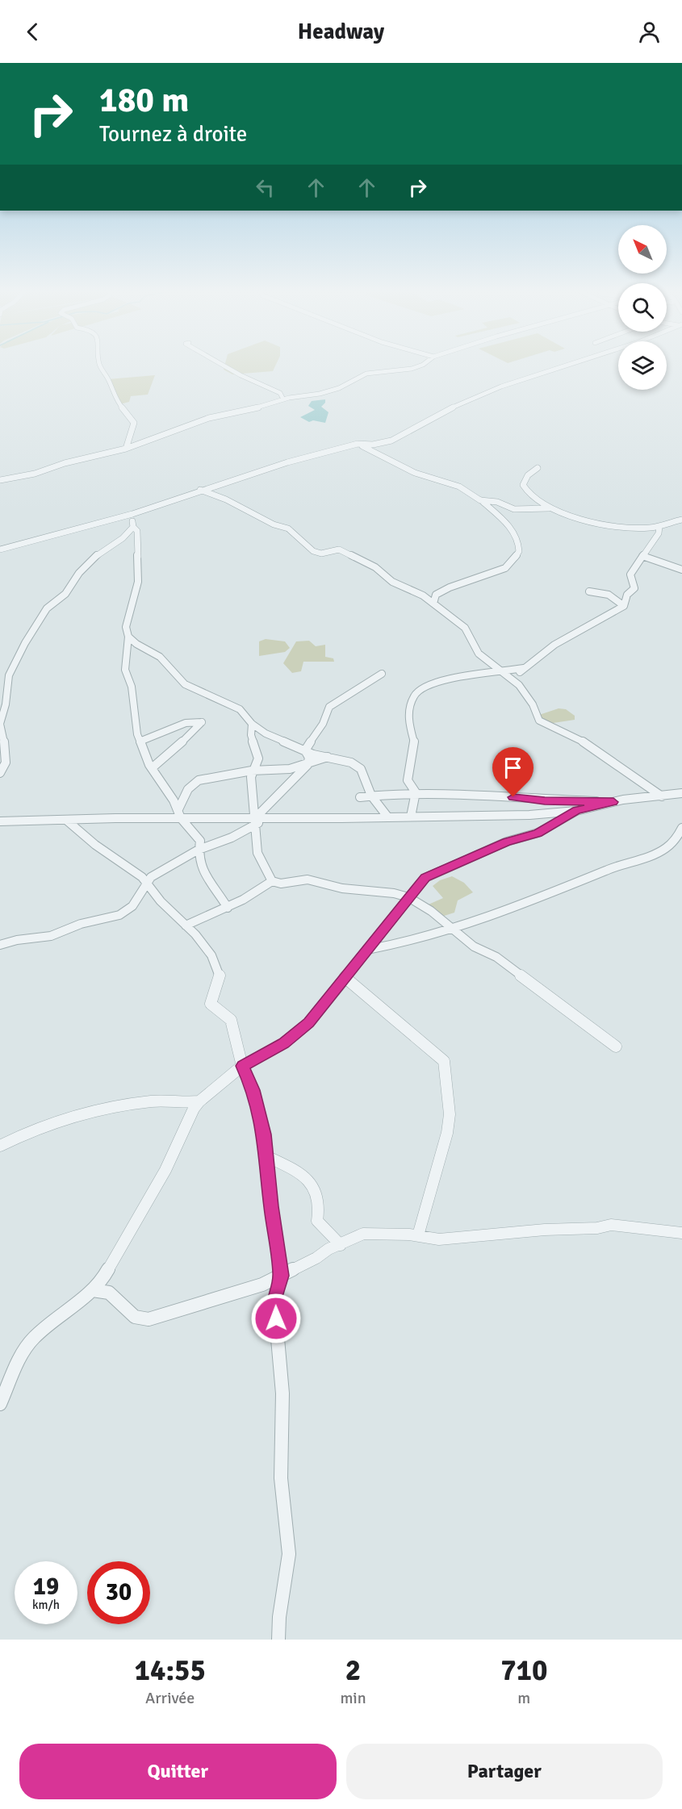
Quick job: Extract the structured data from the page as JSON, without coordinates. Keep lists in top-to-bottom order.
{
  "north": "top left",
  "page": {
    "header": "Headway",
    "turn": ["180 m", "Tournez à droite"],
    "speed": "19 km/h",
    "limit": "30",
    "eta": [
      "14:55",
      "Arrivée",
      "2",
      "min",
      "710",
      "m"
    ],
    "buttons": ["Quitter", "Partager"]
  }
}
